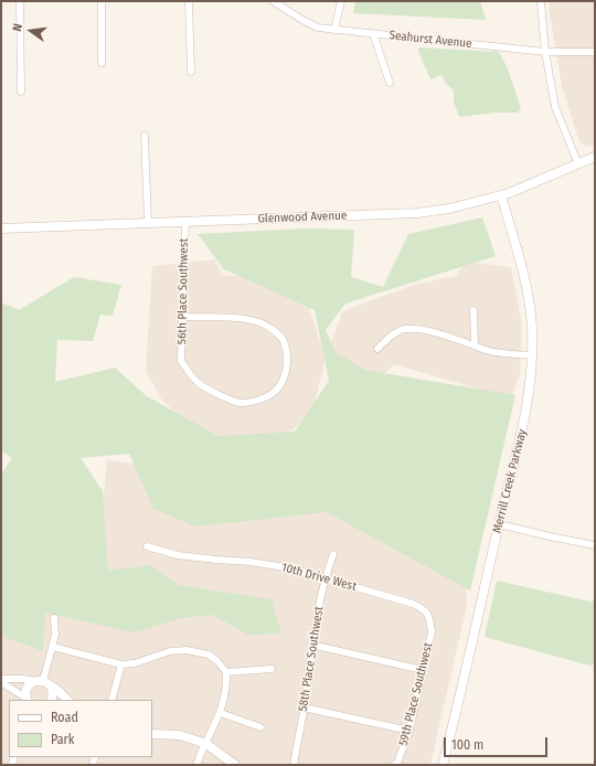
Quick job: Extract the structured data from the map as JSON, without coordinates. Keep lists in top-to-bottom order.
{
  "streets": {
    "street": [
      "Seahurst Avenue",
      "Glenwood Avenue",
      "56th Place Southwest",
      "Merrill Creek Parkway",
      "10th Drive West",
      "58th Place Southwest",
      "59th Place Southwest"
    ]
  },
  "crossings": [
    ["Glenwood Avenue", "56th Place Southwest"],
    ["Glenwood Avenue", "Merrill Creek Parkway"],
    ["10th Drive West", "58th Place Southwest"],
    ["10th Drive West", "59th Place Southwest"]
  ],
  "legend": ["Road", "Park"],
  "scale_bar": "100 m",
  "north": "left"
}
